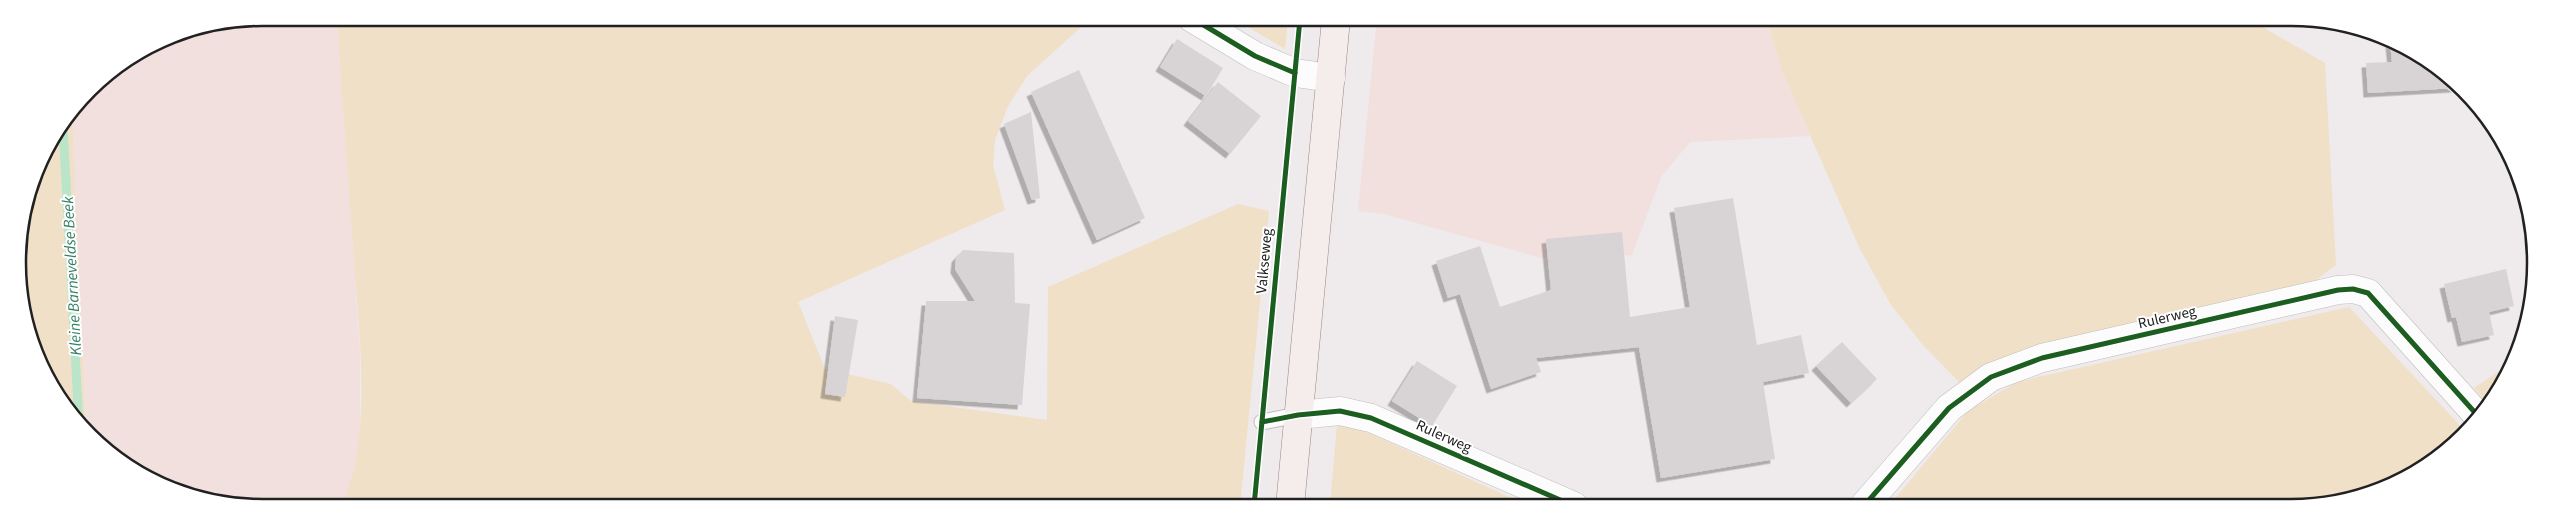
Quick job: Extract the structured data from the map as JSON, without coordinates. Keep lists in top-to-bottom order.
{
  "streets": {
    "street": ["Rulerweg"],
    "cycle path": ["Valkseweg"]
  },
  "water": ["Kleine Barneveldse Beek"]
}
